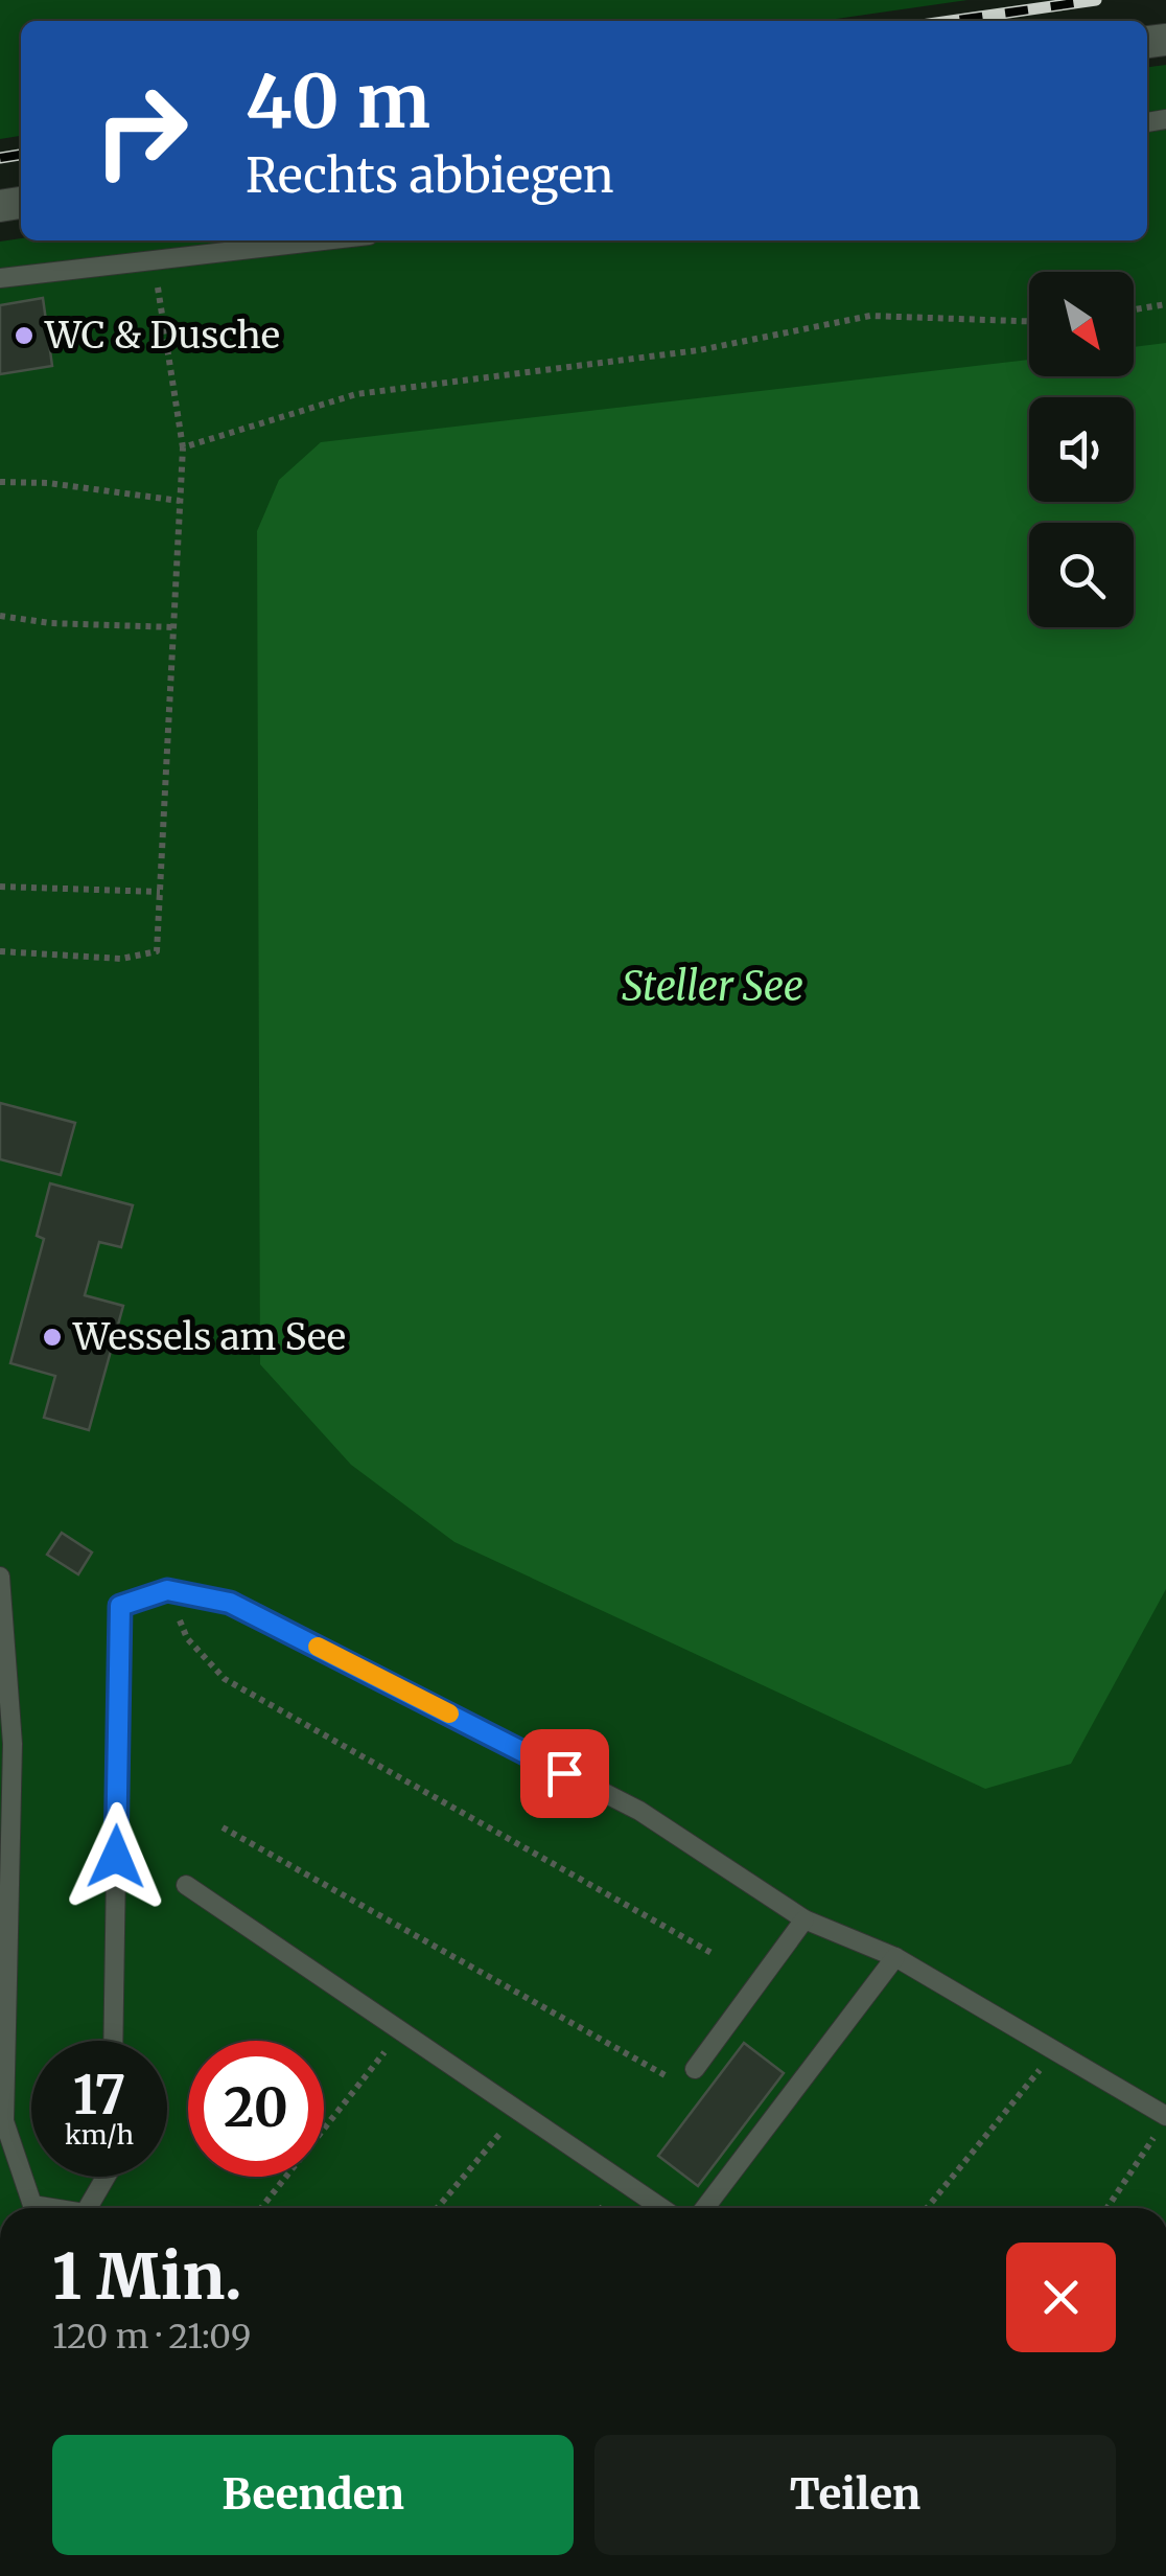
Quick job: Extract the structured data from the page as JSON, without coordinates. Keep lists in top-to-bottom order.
{
  "water": ["Steller See"],
  "places": ["WC & Dusche", "Wessels am See"],
  "north": "bottom right",
  "page": {
    "turn": ["40 m", "Rechts abbiegen"],
    "speed": "17 km/h",
    "limit": "20",
    "heading": ["1 Min.", "120 m · 21:09"],
    "buttons": ["Beenden", "Teilen"]
  }
}
